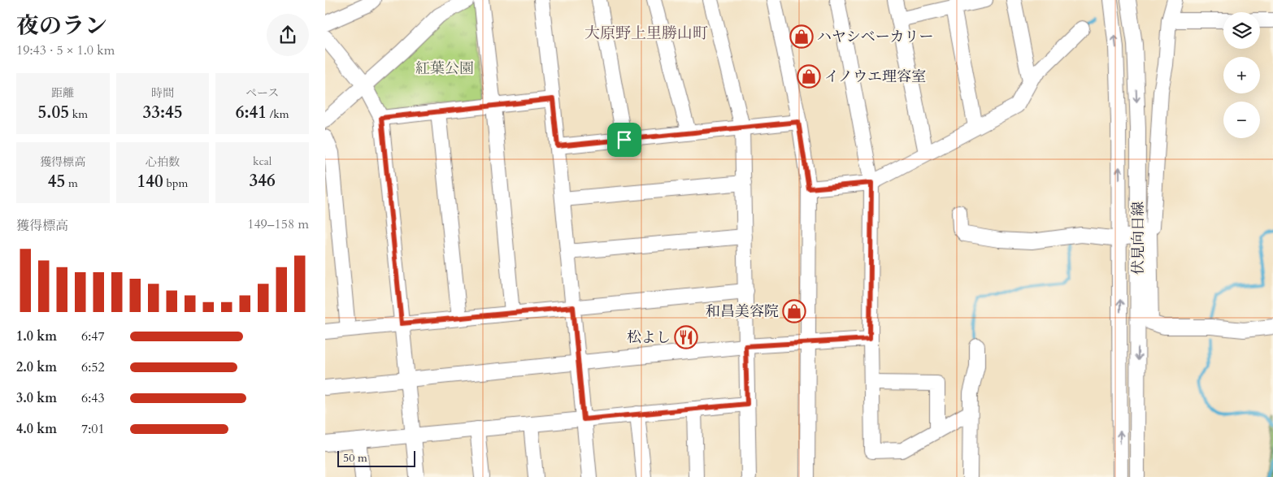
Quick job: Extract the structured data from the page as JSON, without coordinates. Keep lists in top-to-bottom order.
{
  "streets": {
    "street": ["伏見向日線"]
  },
  "districts": ["大原野上里勝山町"],
  "parks": ["紅葉公園"],
  "places": {
    "shop": ["ハヤシベーカリー", "イノウエ理容室", "和昌美容院"],
    "restaurant": ["松よし"]
  },
  "scale_bar": "50 m",
  "page": {
    "heading": ["夜のラン", "19:43 · 5 × 1.0 km"],
    "map_buttons": ["+", "−"],
    "stats": [
      ["距離", "5.05 km"],
      ["時間", "33:45"],
      ["ペース", "6:41 /km"],
      ["獲得標高", "45 m"],
      ["心拍数", "140 bpm"],
      ["kcal", "346"]
    ],
    "chart": ["獲得標高", "149–158 m"],
    "list": [
      {
        "name": "1.0 km",
        "note": "6:47"
      },
      {
        "name": "2.0 km",
        "note": "6:52"
      },
      {
        "name": "3.0 km",
        "note": "6:43"
      },
      {
        "name": "4.0 km",
        "note": "7:01"
      }
    ],
    "scale": "50 m"
  }
}
